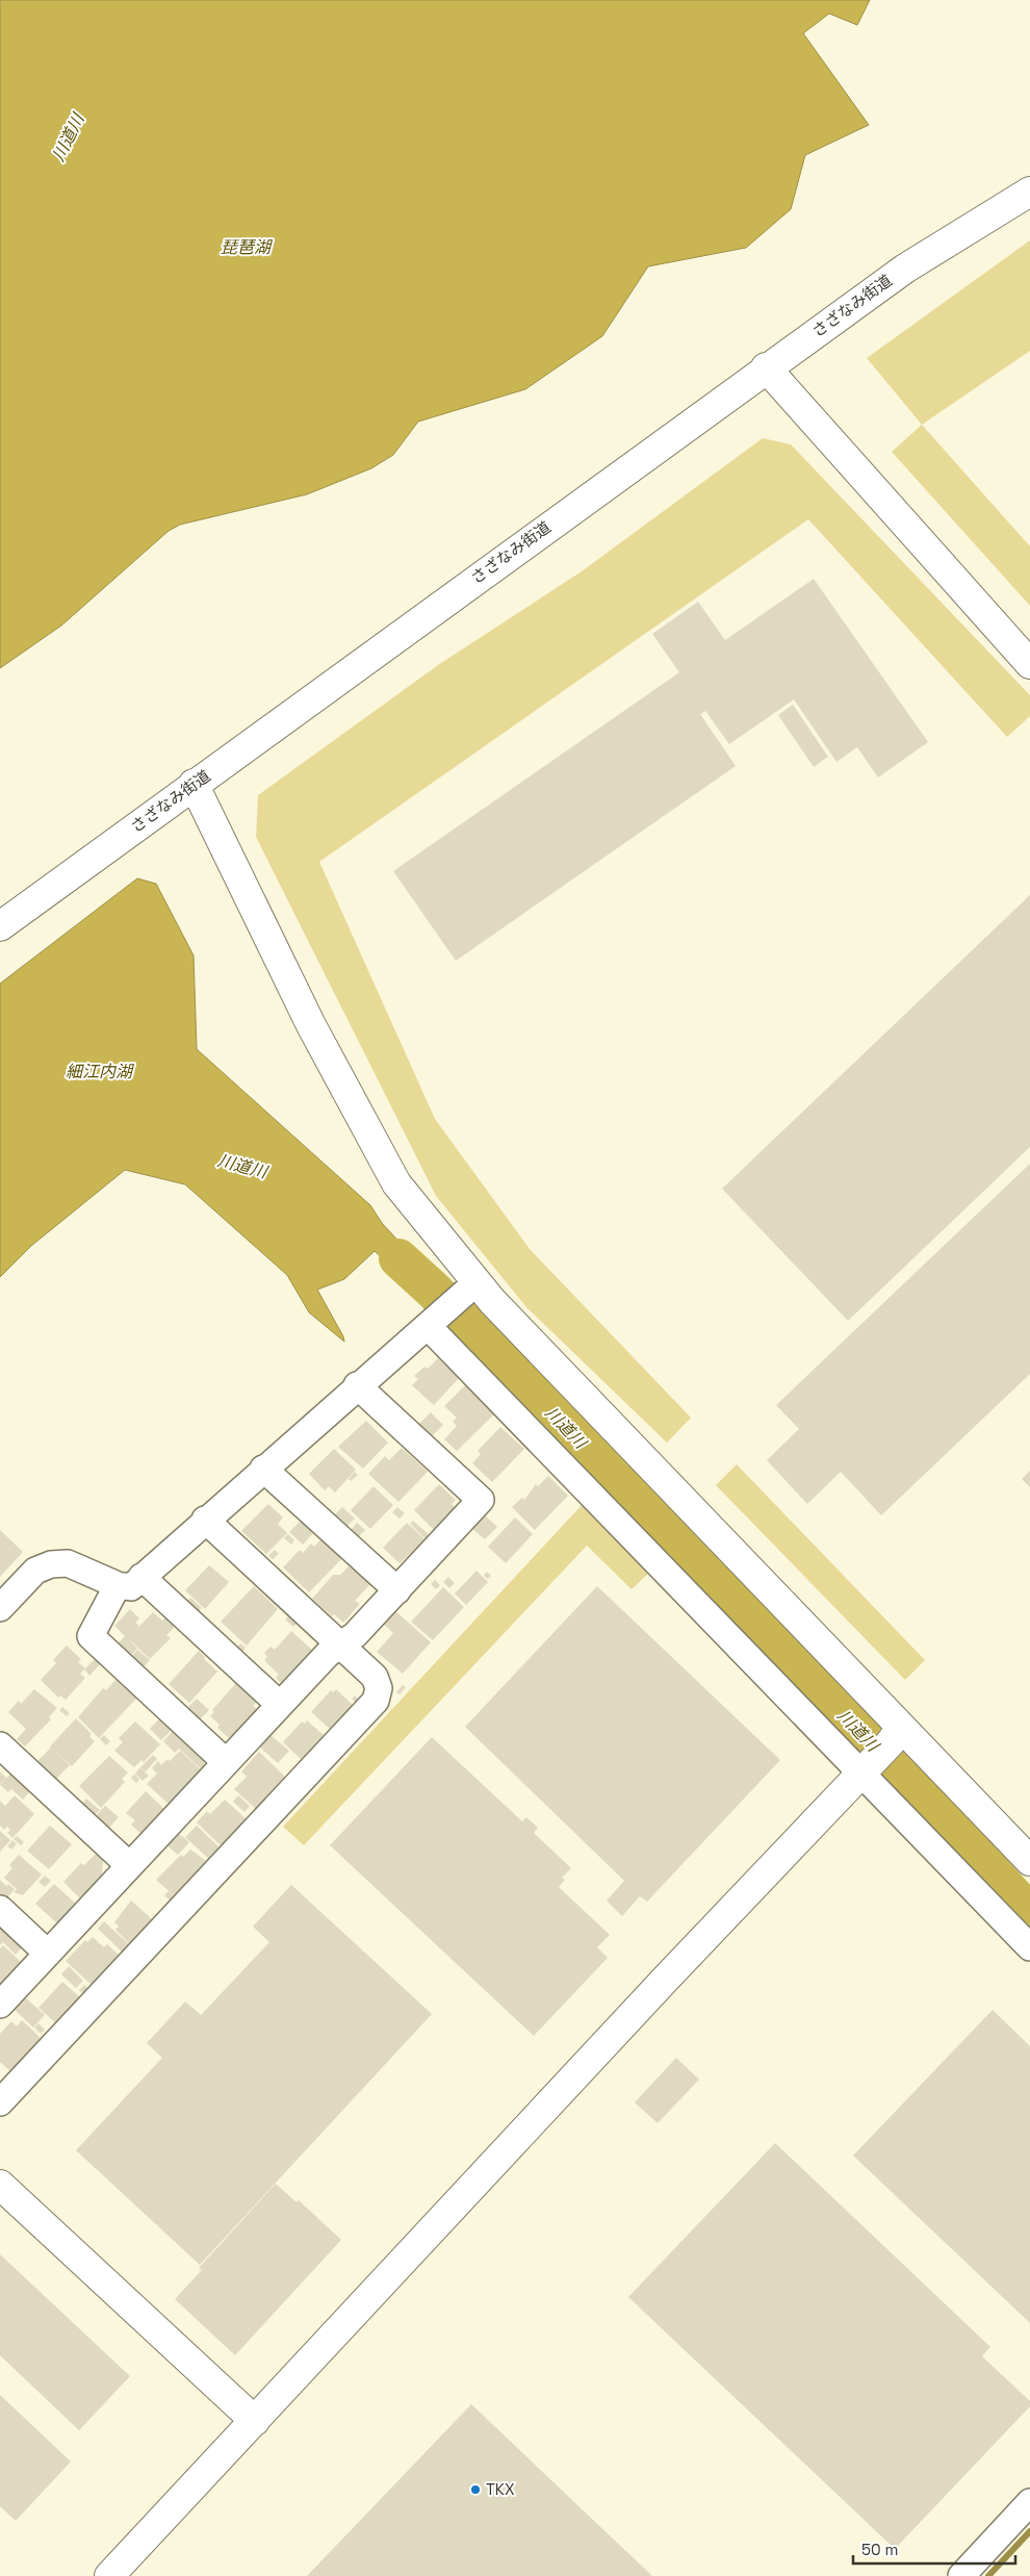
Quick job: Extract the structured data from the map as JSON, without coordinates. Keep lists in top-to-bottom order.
{
  "streets": {
    "street": ["さざなみ街道"]
  },
  "water": ["川道川", "琵琶湖", "細江内湖"],
  "places": ["TKX"],
  "scale_bar": "50 m"
}
